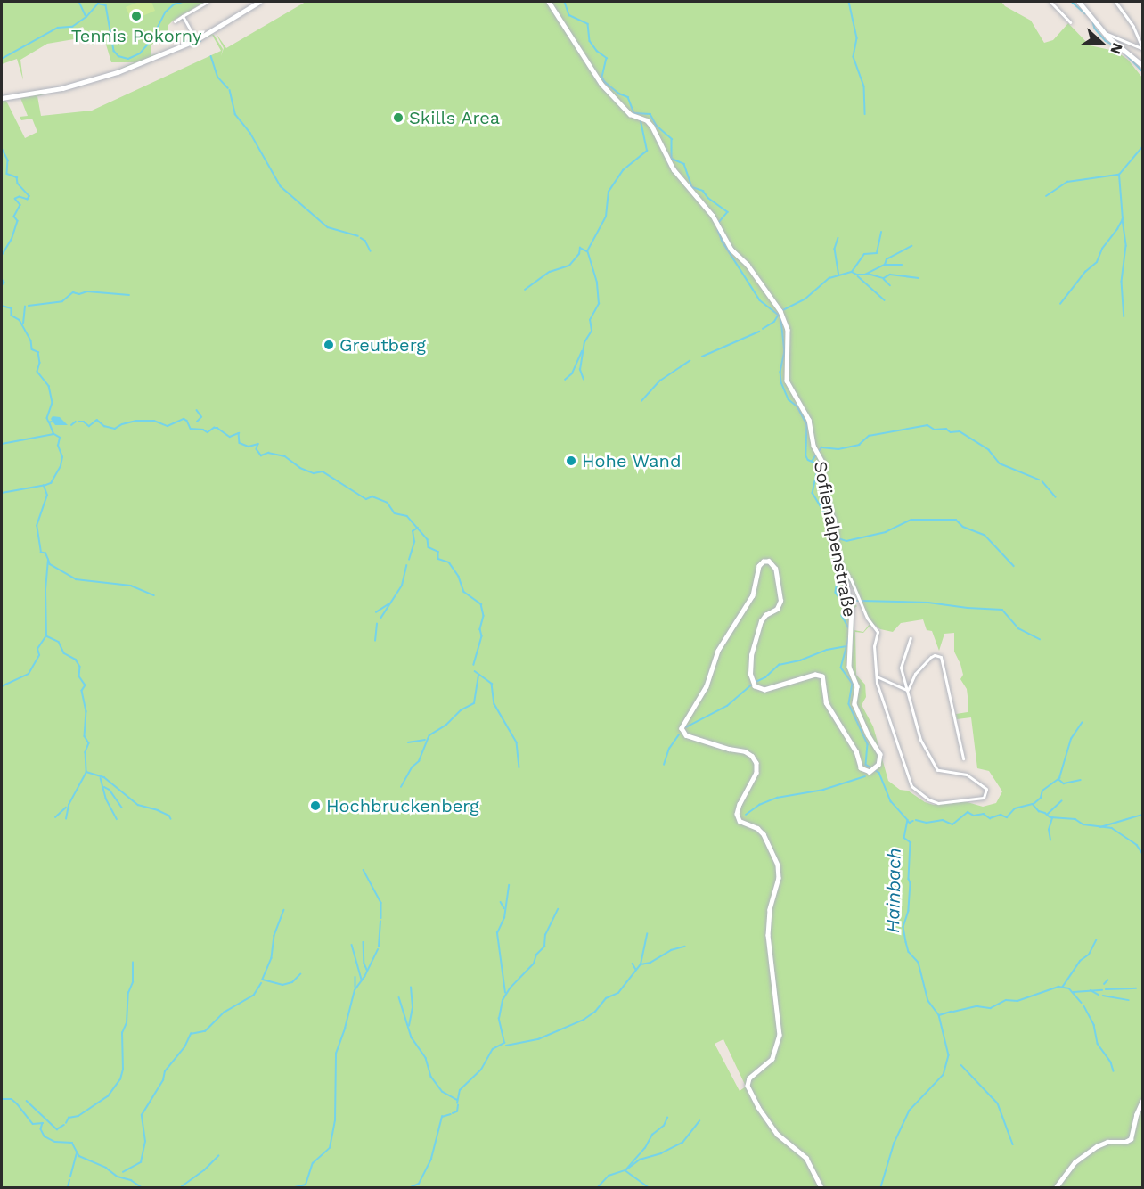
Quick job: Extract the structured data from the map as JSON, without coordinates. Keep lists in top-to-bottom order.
{
  "streets": {
    "street": ["Sofienalpenstraße"]
  },
  "water": ["Hainbach"],
  "places": [
    "Tennis Pokorny",
    "Skills Area",
    "Greutberg",
    "Hohe Wand",
    "Hochbruckenberg"
  ],
  "north": "right"
}
